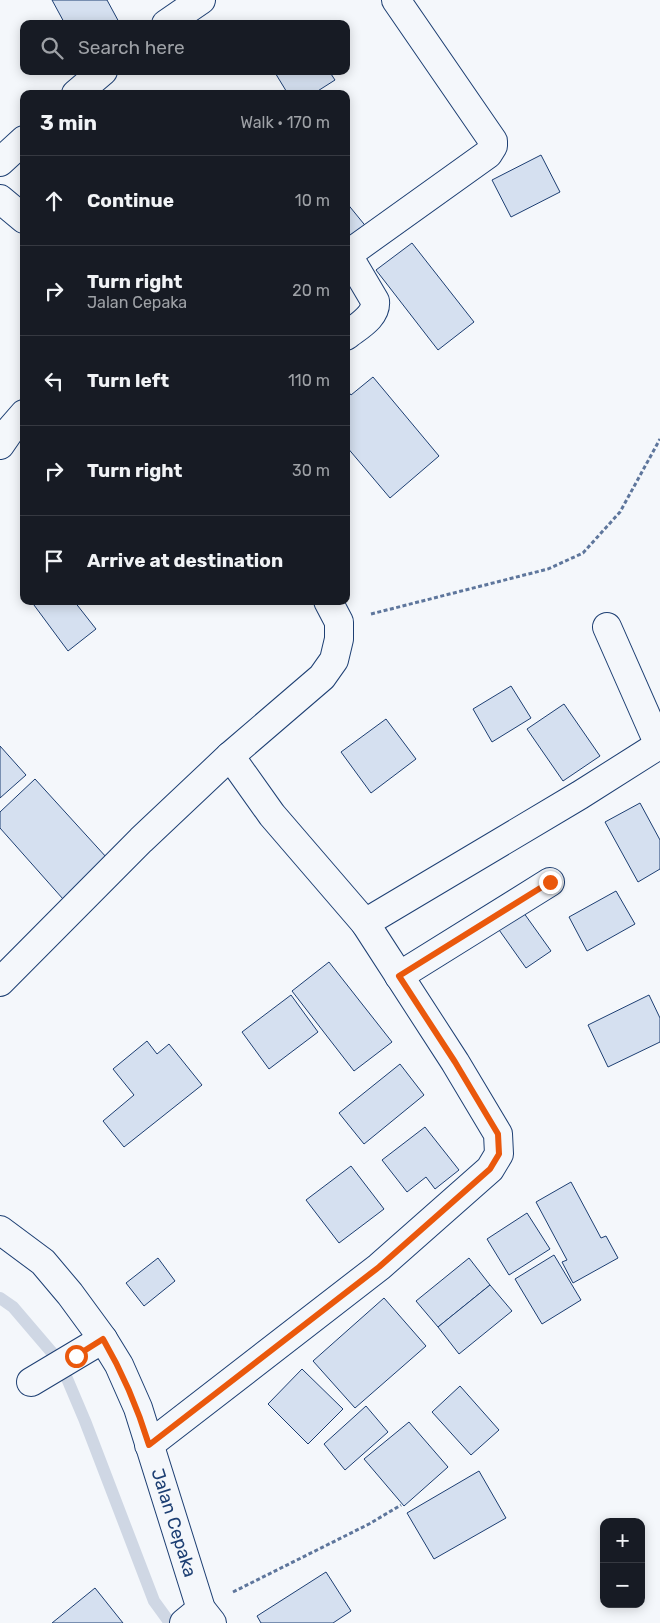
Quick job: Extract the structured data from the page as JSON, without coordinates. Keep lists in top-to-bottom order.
{
  "streets": {
    "street": ["Jalan Cepaka"]
  },
  "page": {
    "search": "Search here",
    "heading": ["3 min", "Walk · 170 m"],
    "list": [
      ["Continue", "10 m"],
      ["Turn right", "Jalan Cepaka", "20 m"],
      ["Turn left", "110 m"],
      ["Turn right", "30 m"],
      "Arrive at destination"
    ],
    "map_buttons": ["+", "−"]
  }
}
